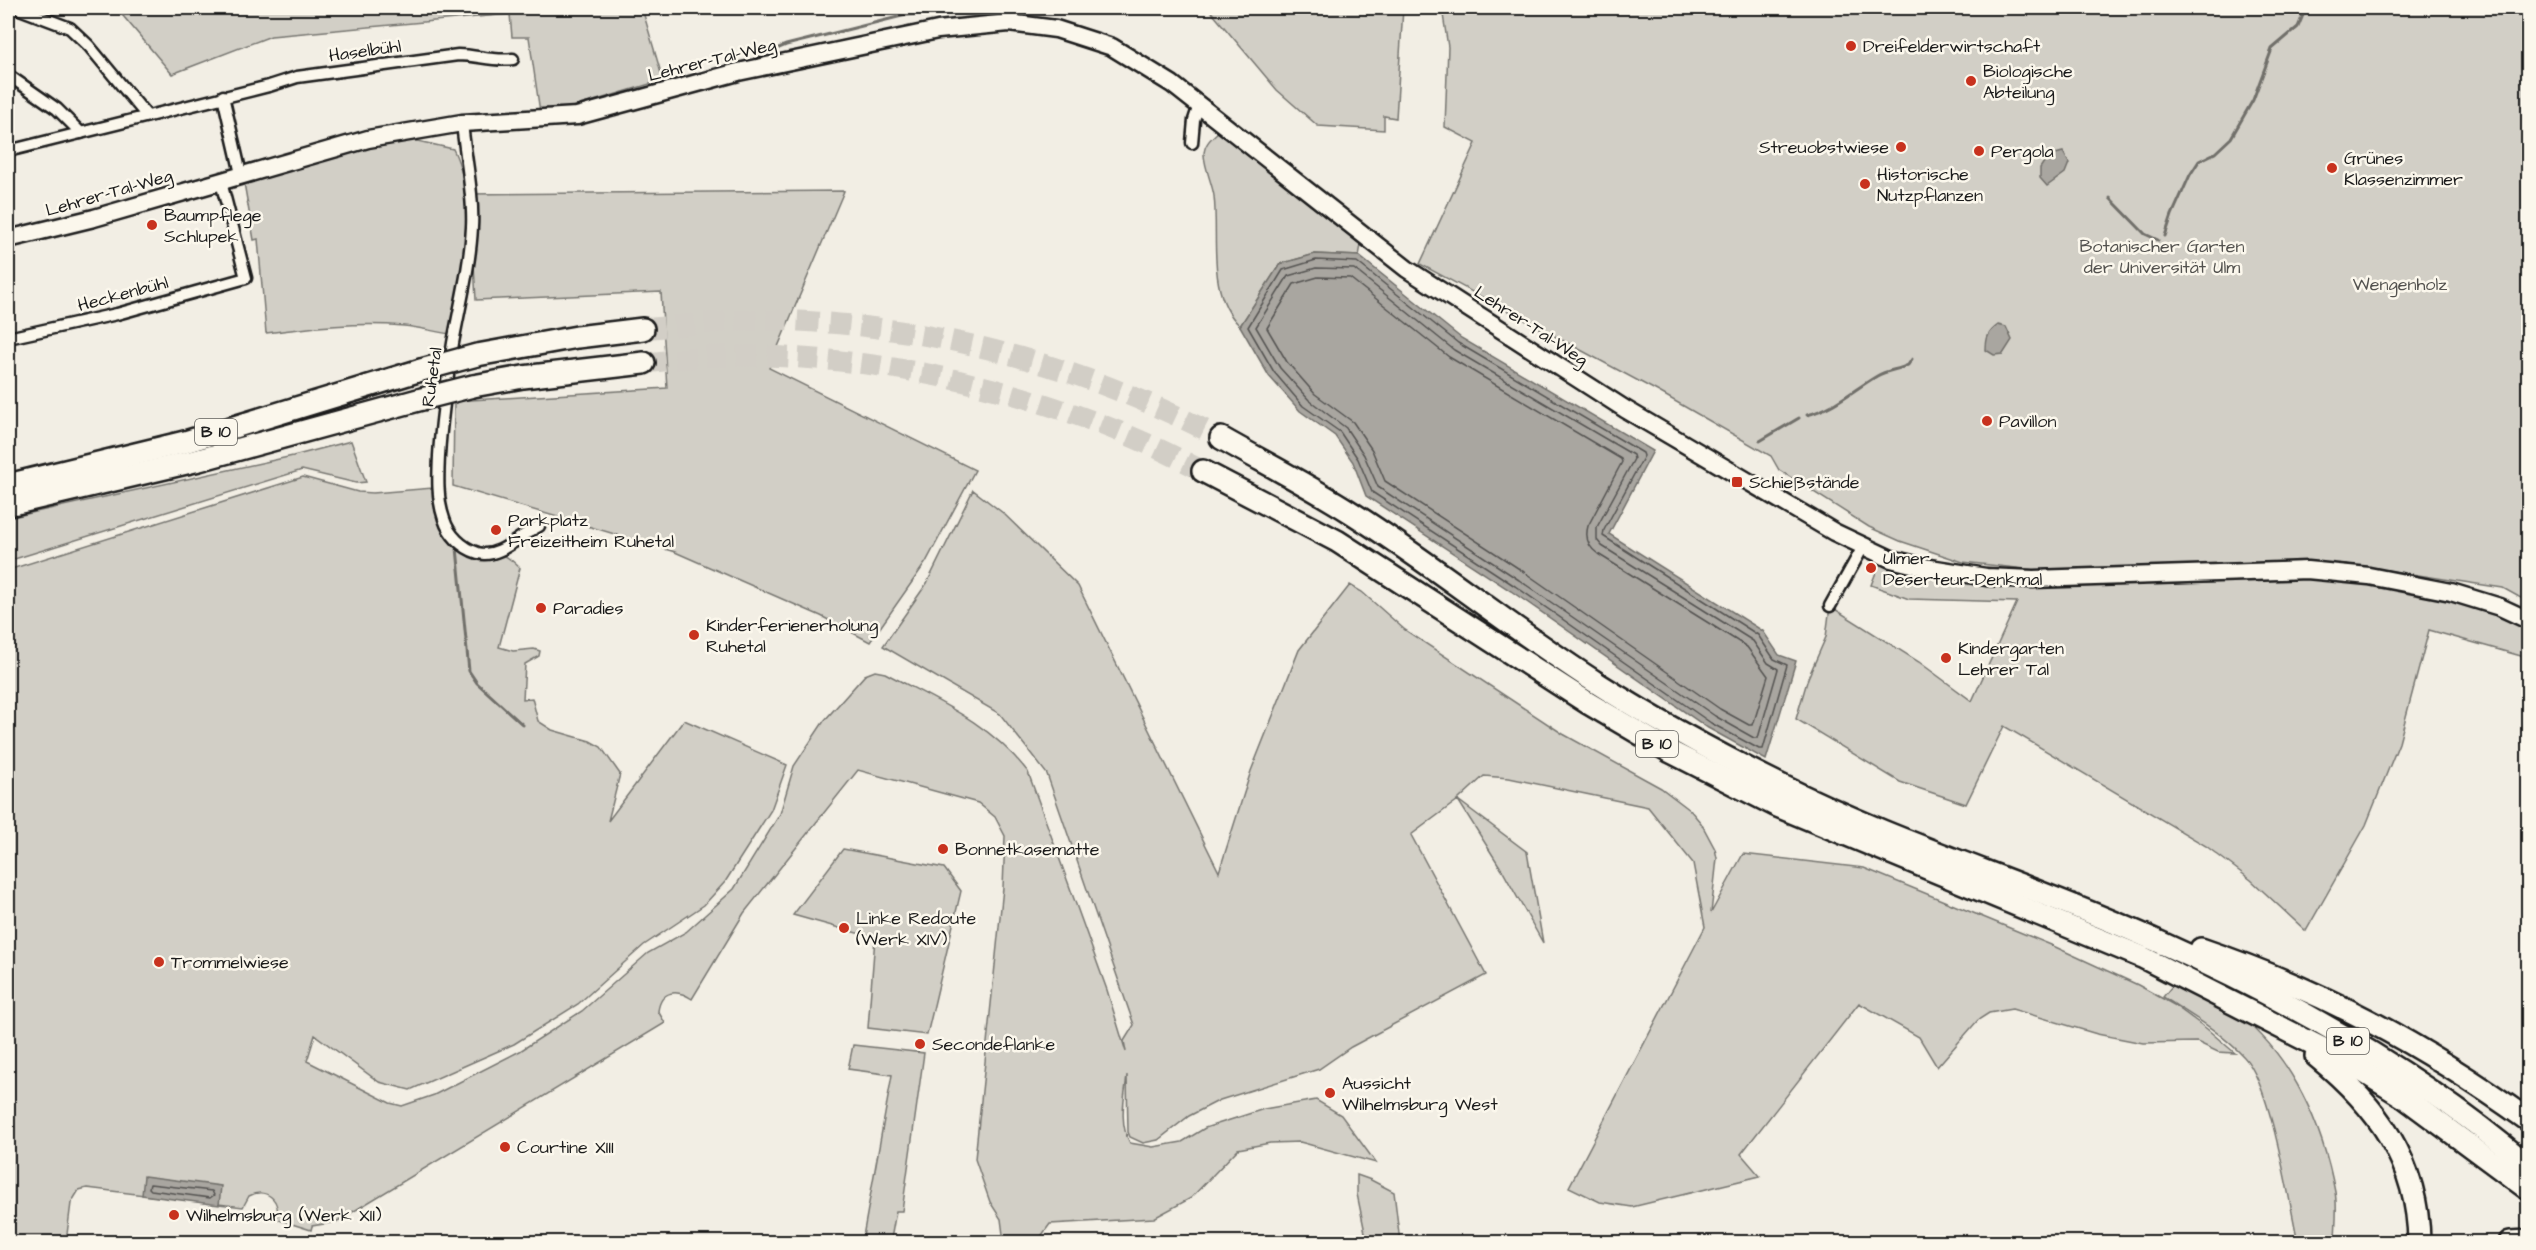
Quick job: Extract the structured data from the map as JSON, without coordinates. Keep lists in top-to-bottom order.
{
  "streets": {
    "highway": ["B 10"],
    "street": [
      "Haselbühl",
      "Lehrer-Tal-Weg",
      "Heckenbühl",
      "Ruhetal"
    ]
  },
  "crossings": [
    ["Lehrer-Tal-Weg", "Heckenbühl"],
    ["Lehrer-Tal-Weg", "Ruhetal"]
  ],
  "parks": ["Botanischer Garten der Universität Ulm", "Wengenholz"],
  "places": {
    "other": [
      "Dreifelderwirtschaft",
      "Biologische Abteilung",
      "Streuobstwiese",
      "Pergola",
      "Grünes Klassenzimmer",
      "Historische Nutzpflanzen",
      "Baumpflege Schlupek",
      "Pavillon",
      "Parkplatz Freizeitheim Ruhetal",
      "Ulmer Deserteur-Denkmal",
      "Paradies",
      "Kinderferienerholung Ruhetal",
      "Kindergarten Lehrer Tal",
      "Bonnetkasematte",
      "Linke Redoute (Werk XIV)",
      "Trommelwiese",
      "Secondeflanke",
      "Aussicht Wilhelmsburg West",
      "Courtine XIII",
      "Wilhelmsburg (Werk XII)"
    ],
    "transit": ["Schießstände"]
  }
}
